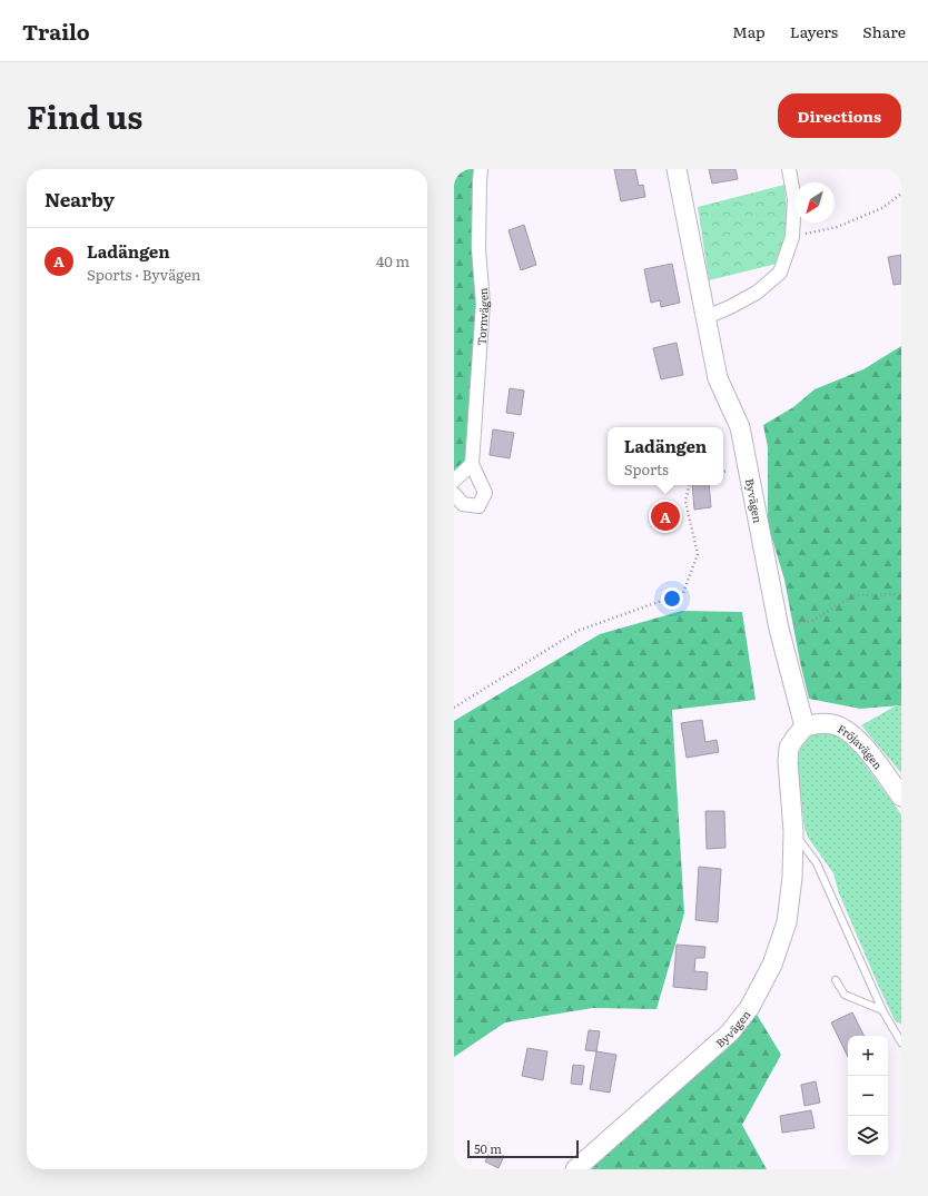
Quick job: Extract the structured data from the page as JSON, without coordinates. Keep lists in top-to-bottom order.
{
  "streets": {
    "street": ["Tornvägen", "Byvägen", "Fröjavägen"]
  },
  "crossings": [
    ["Byvägen", "Fröjavägen"]
  ],
  "scale_bar": "50 m",
  "north": "bottom left",
  "page": {
    "header": "Trailo",
    "nav": ["Map", "Layers", "Share"],
    "title": "Find us",
    "buttons": "Directions",
    "heading": "Nearby",
    "list": [
      {
        "mark": "A",
        "name": "Ladängen",
        "note": "Sports · Byvägen",
        "value": "40 m"
      }
    ],
    "popup": ["Ladängen", "Sports"],
    "pins": "A",
    "map_buttons": ["+", "−"],
    "scale": "50 m"
  }
}
